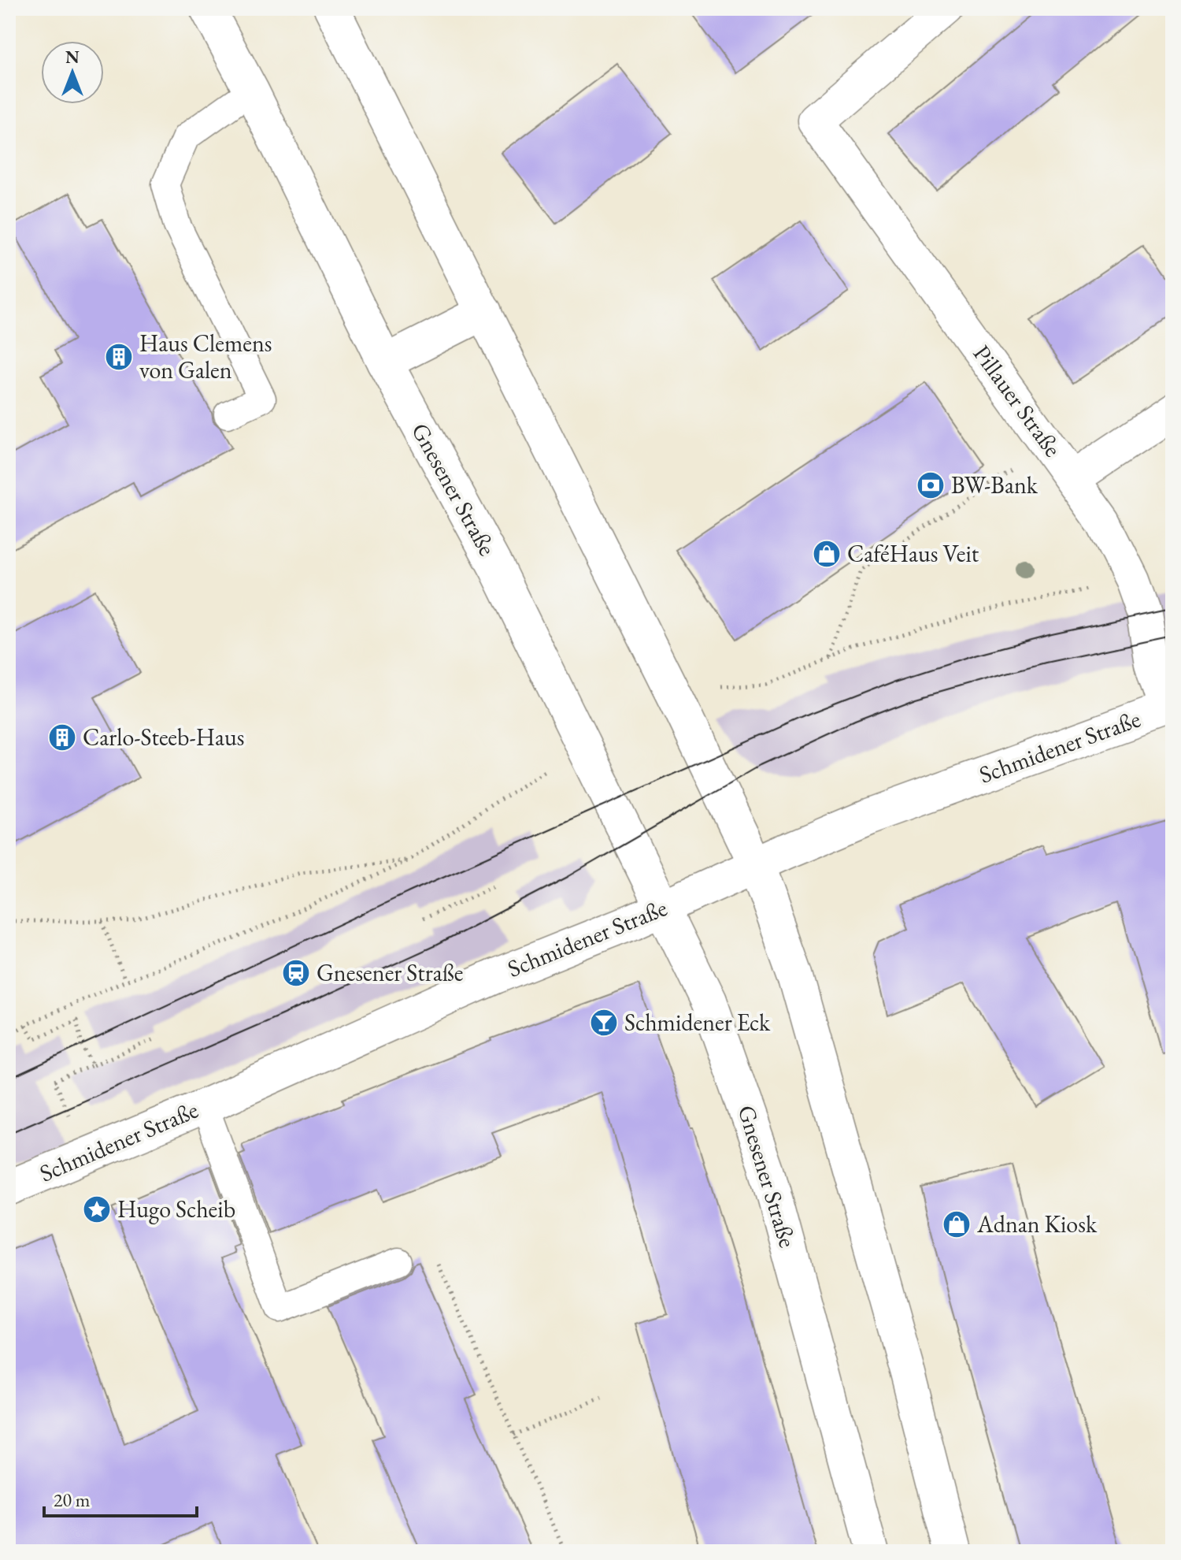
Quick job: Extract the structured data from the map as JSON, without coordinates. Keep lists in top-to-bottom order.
{
  "streets": {
    "main road": ["Pillauer Straße", "Gnesener Straße", "Schmidener Straße"]
  },
  "crossings": [
    ["Pillauer Straße", "Schmidener Straße"],
    ["Gnesener Straße", "Schmidener Straße"]
  ],
  "places": {
    "building": ["Haus Clemens von Galen", "Carlo-Steeb-Haus"],
    "bank": ["BW-Bank"],
    "shop": ["CaféHaus Veit", "Adnan Kiosk"],
    "station": ["Gnesener Straße"],
    "bar": ["Schmidener Eck"],
    "place": ["Hugo Scheib"]
  },
  "scale_bar": "20 m",
  "north": "top"
}
